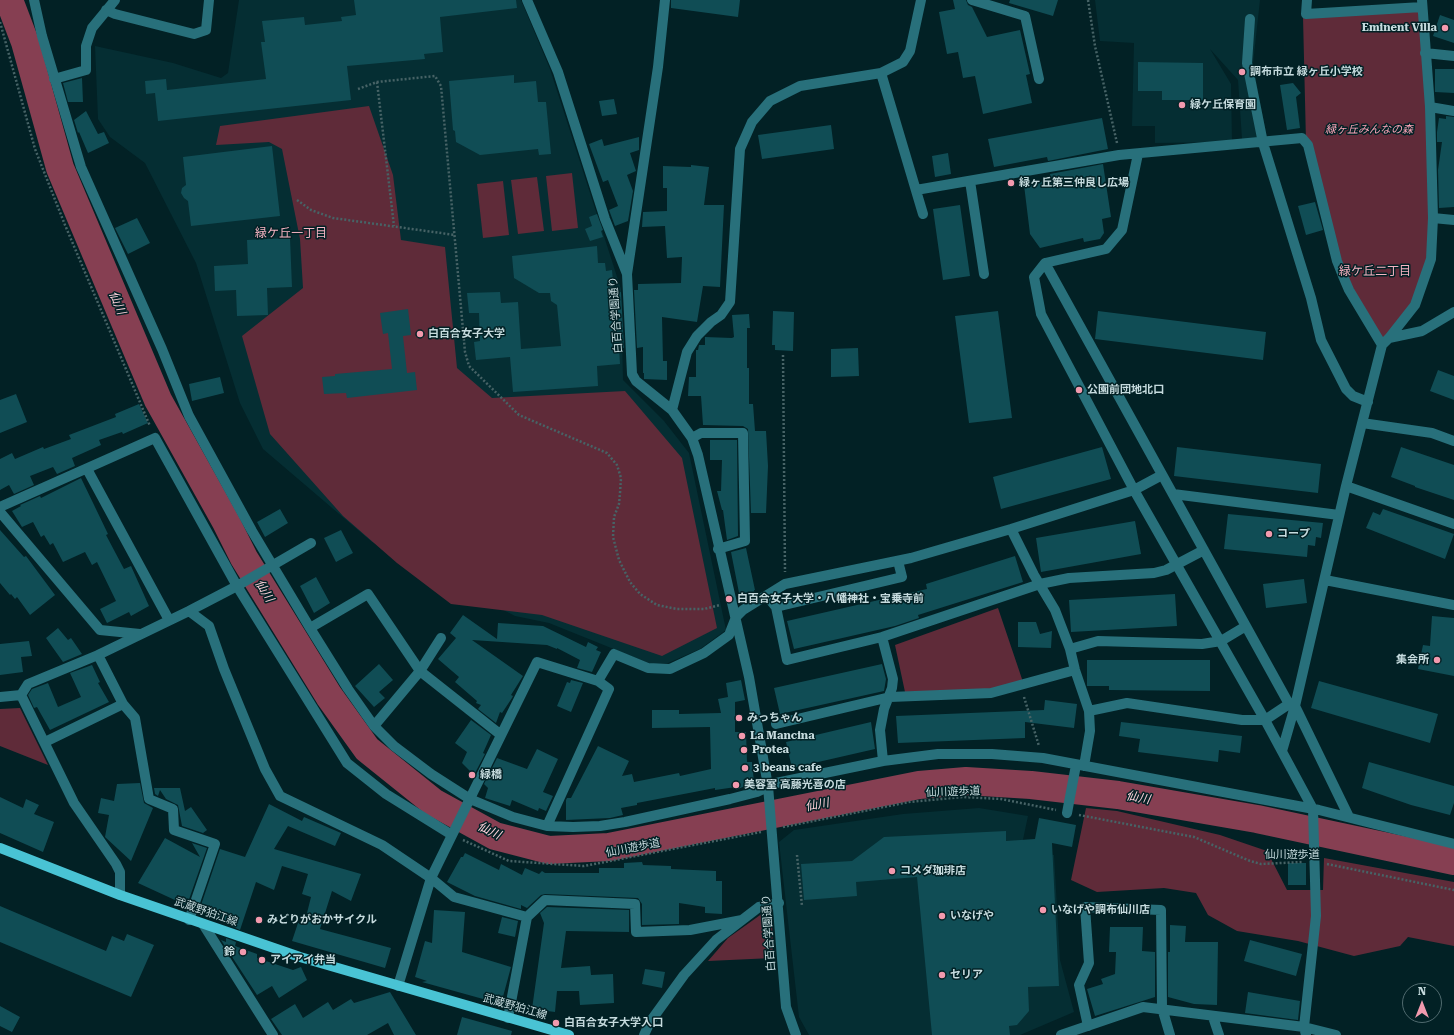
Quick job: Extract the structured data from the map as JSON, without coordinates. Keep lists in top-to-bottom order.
{
  "streets": {
    "main road": ["武蔵野狛江線"],
    "street": ["白百合学園通り"],
    "path": ["仙川遊歩道"]
  },
  "crossings": [
    ["白百合学園通り", "仙川遊歩道"]
  ],
  "districts": ["緑ケ丘一丁目", "緑ケ丘二丁目"],
  "water": ["仙川"],
  "parks": ["緑ヶ丘みんなの森"],
  "places": [
    "Eminent Villa",
    "調布市立 緑ヶ丘小学校",
    "緑ケ丘保育園",
    "緑ヶ丘第三仲良し広場",
    "白百合女子大学",
    "公園前団地北口",
    "コープ",
    "白百合女子大学・八幡神社・宝乗寺前",
    "集会所",
    "みっちゃん",
    "La Mancina",
    "Protea",
    "3 beans cafe",
    "緑橋",
    "美容室 高藤光喜の店",
    "コメダ珈琲店",
    "いなげや調布仙川店",
    "いなげや",
    "みどりがおかサイクル",
    "鈴",
    "アイアイ弁当",
    "セリア",
    "白百合女子大学入口"
  ],
  "north": "top"
}
